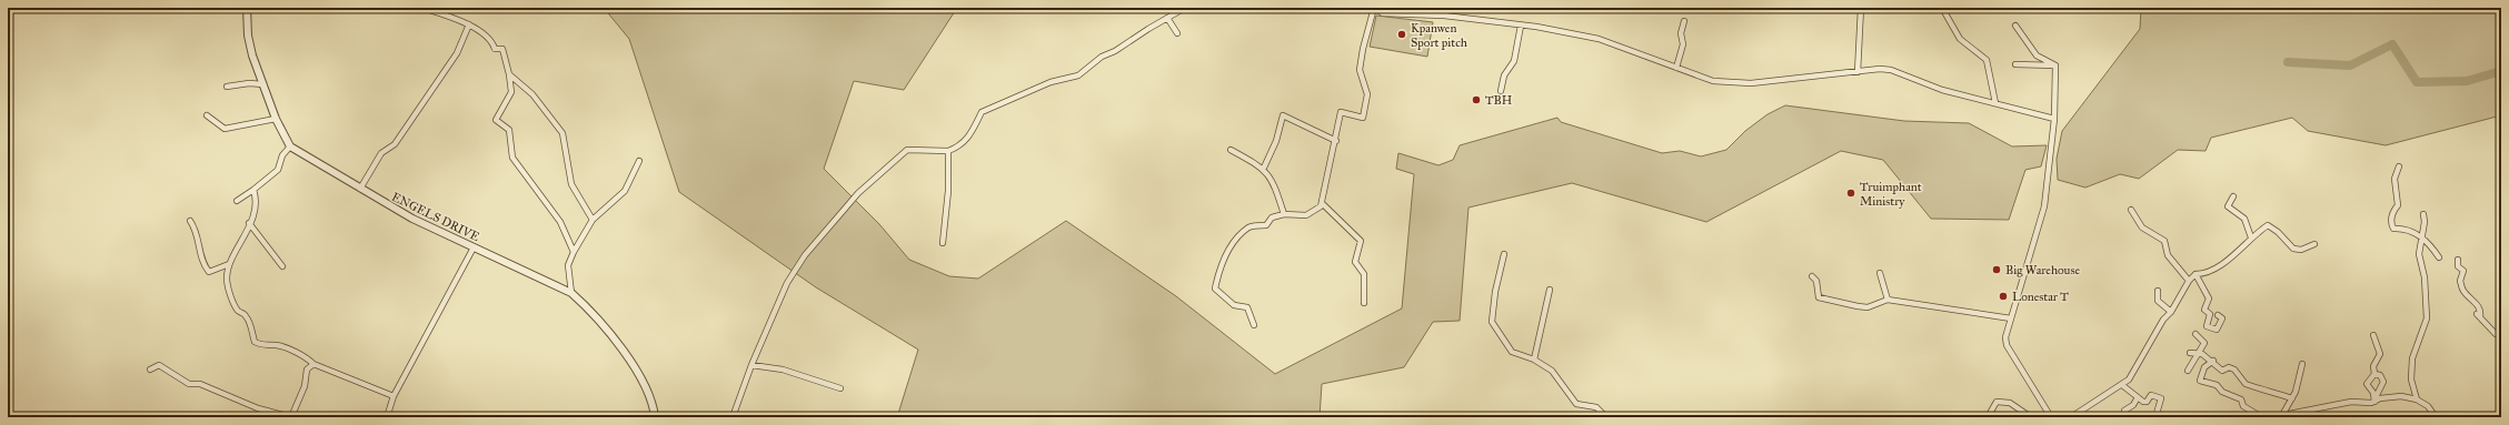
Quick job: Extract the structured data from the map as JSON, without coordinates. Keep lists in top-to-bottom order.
{
  "streets": {
    "street": ["ENGELS DRIVE"]
  },
  "places": [
    "Kpanwen Sport pitch",
    "TBH",
    "Truimphant Ministry",
    "Big Warehouse",
    "Lonestar T"
  ]
}
